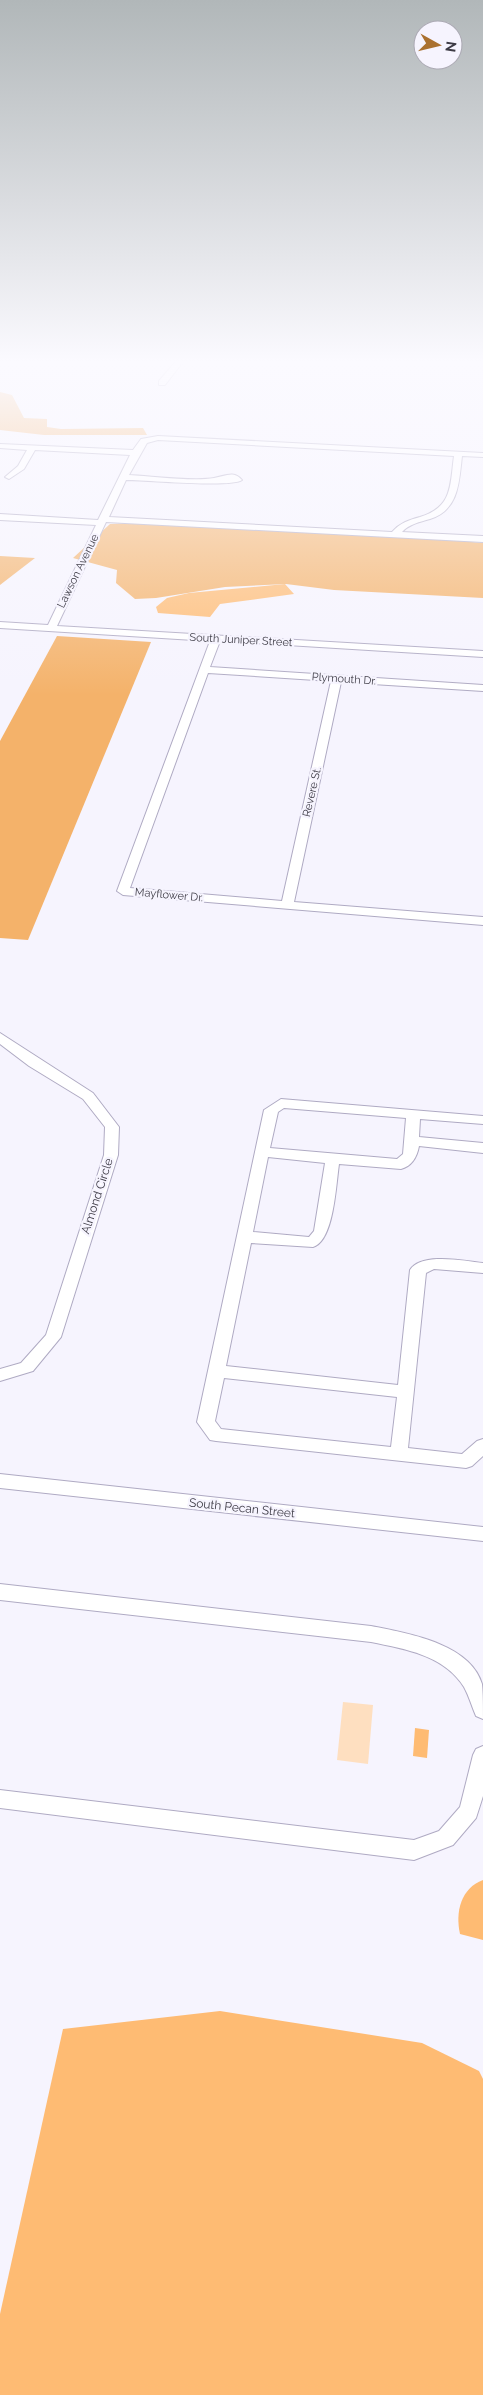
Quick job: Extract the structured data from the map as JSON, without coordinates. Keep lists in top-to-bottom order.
{
  "streets": {
    "street": [
      "Lawson Avenue",
      "South Juniper Street",
      "Plymouth Dr.",
      "Revere St.",
      "Mayflower Dr.",
      "Almond Circle",
      "South Pecan Street"
    ]
  },
  "crossings": [
    ["Lawson Avenue", "South Juniper Street"],
    ["South Juniper Street", "Mayflower Dr."],
    ["Plymouth Dr.", "Revere St."],
    ["Plymouth Dr.", "Mayflower Dr."],
    ["Revere St.", "Mayflower Dr."]
  ],
  "north": "right"
}
